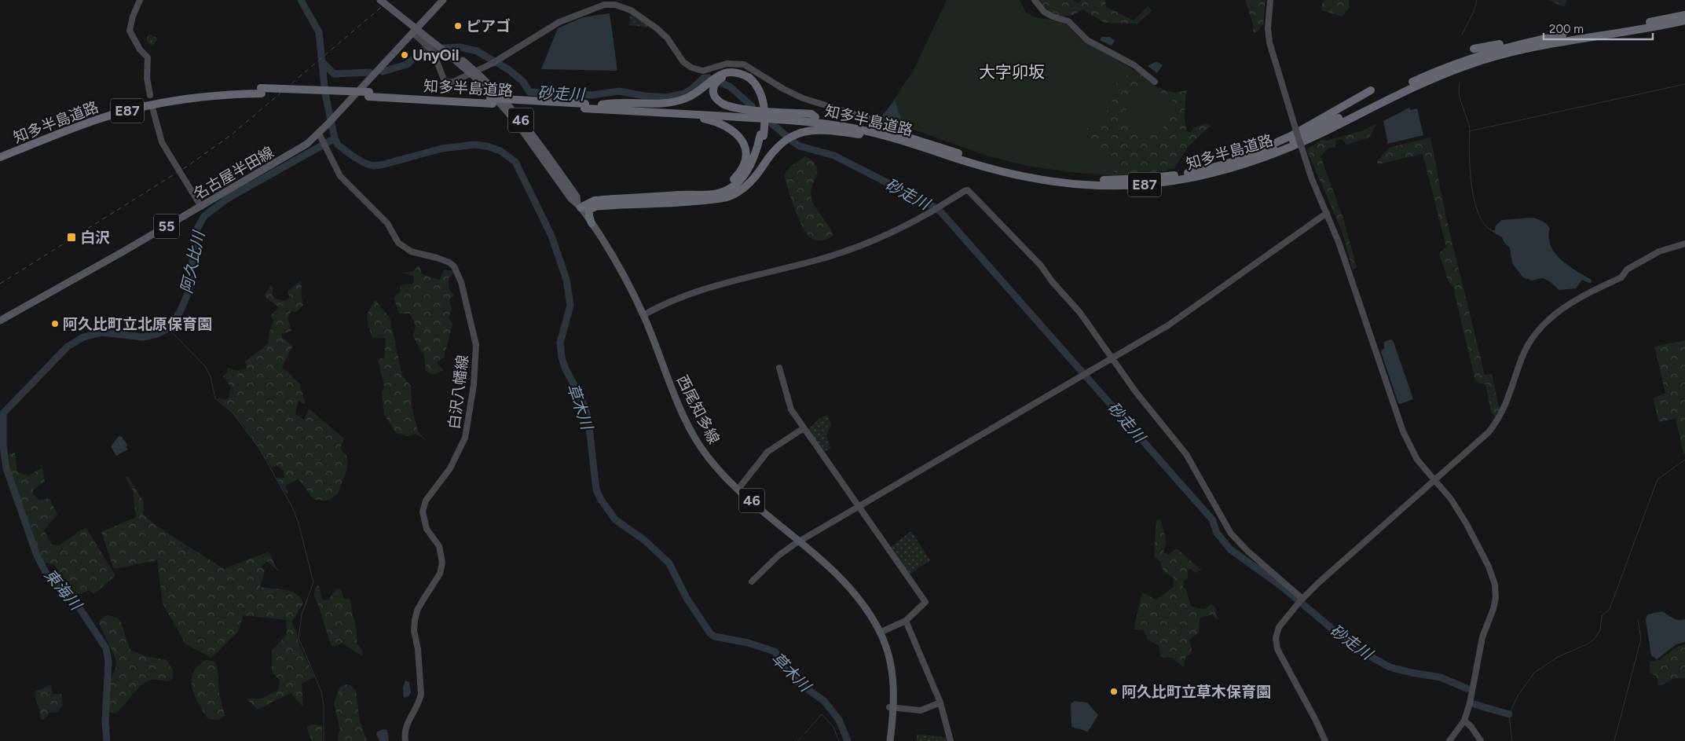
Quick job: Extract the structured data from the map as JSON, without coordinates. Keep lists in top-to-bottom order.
{
  "streets": {
    "highway": ["知多半島道路", "E87"],
    "main road": [
      "46",
      "名古屋半田線",
      "55",
      "西尾知多線"
    ],
    "street": ["白沢八幡線"]
  },
  "crossings": [
    ["名古屋半田線", "白沢八幡線"]
  ],
  "districts": ["大字卯坂"],
  "water": [
    "砂走川",
    "阿久比川",
    "草木川",
    "東海川"
  ],
  "places": {
    "other": [
      "ピアゴ",
      "UnyOil",
      "阿久比町立北原保育園",
      "阿久比町立草木保育園"
    ],
    "transit": ["白沢"]
  },
  "scale_bar": "200 m"
}
